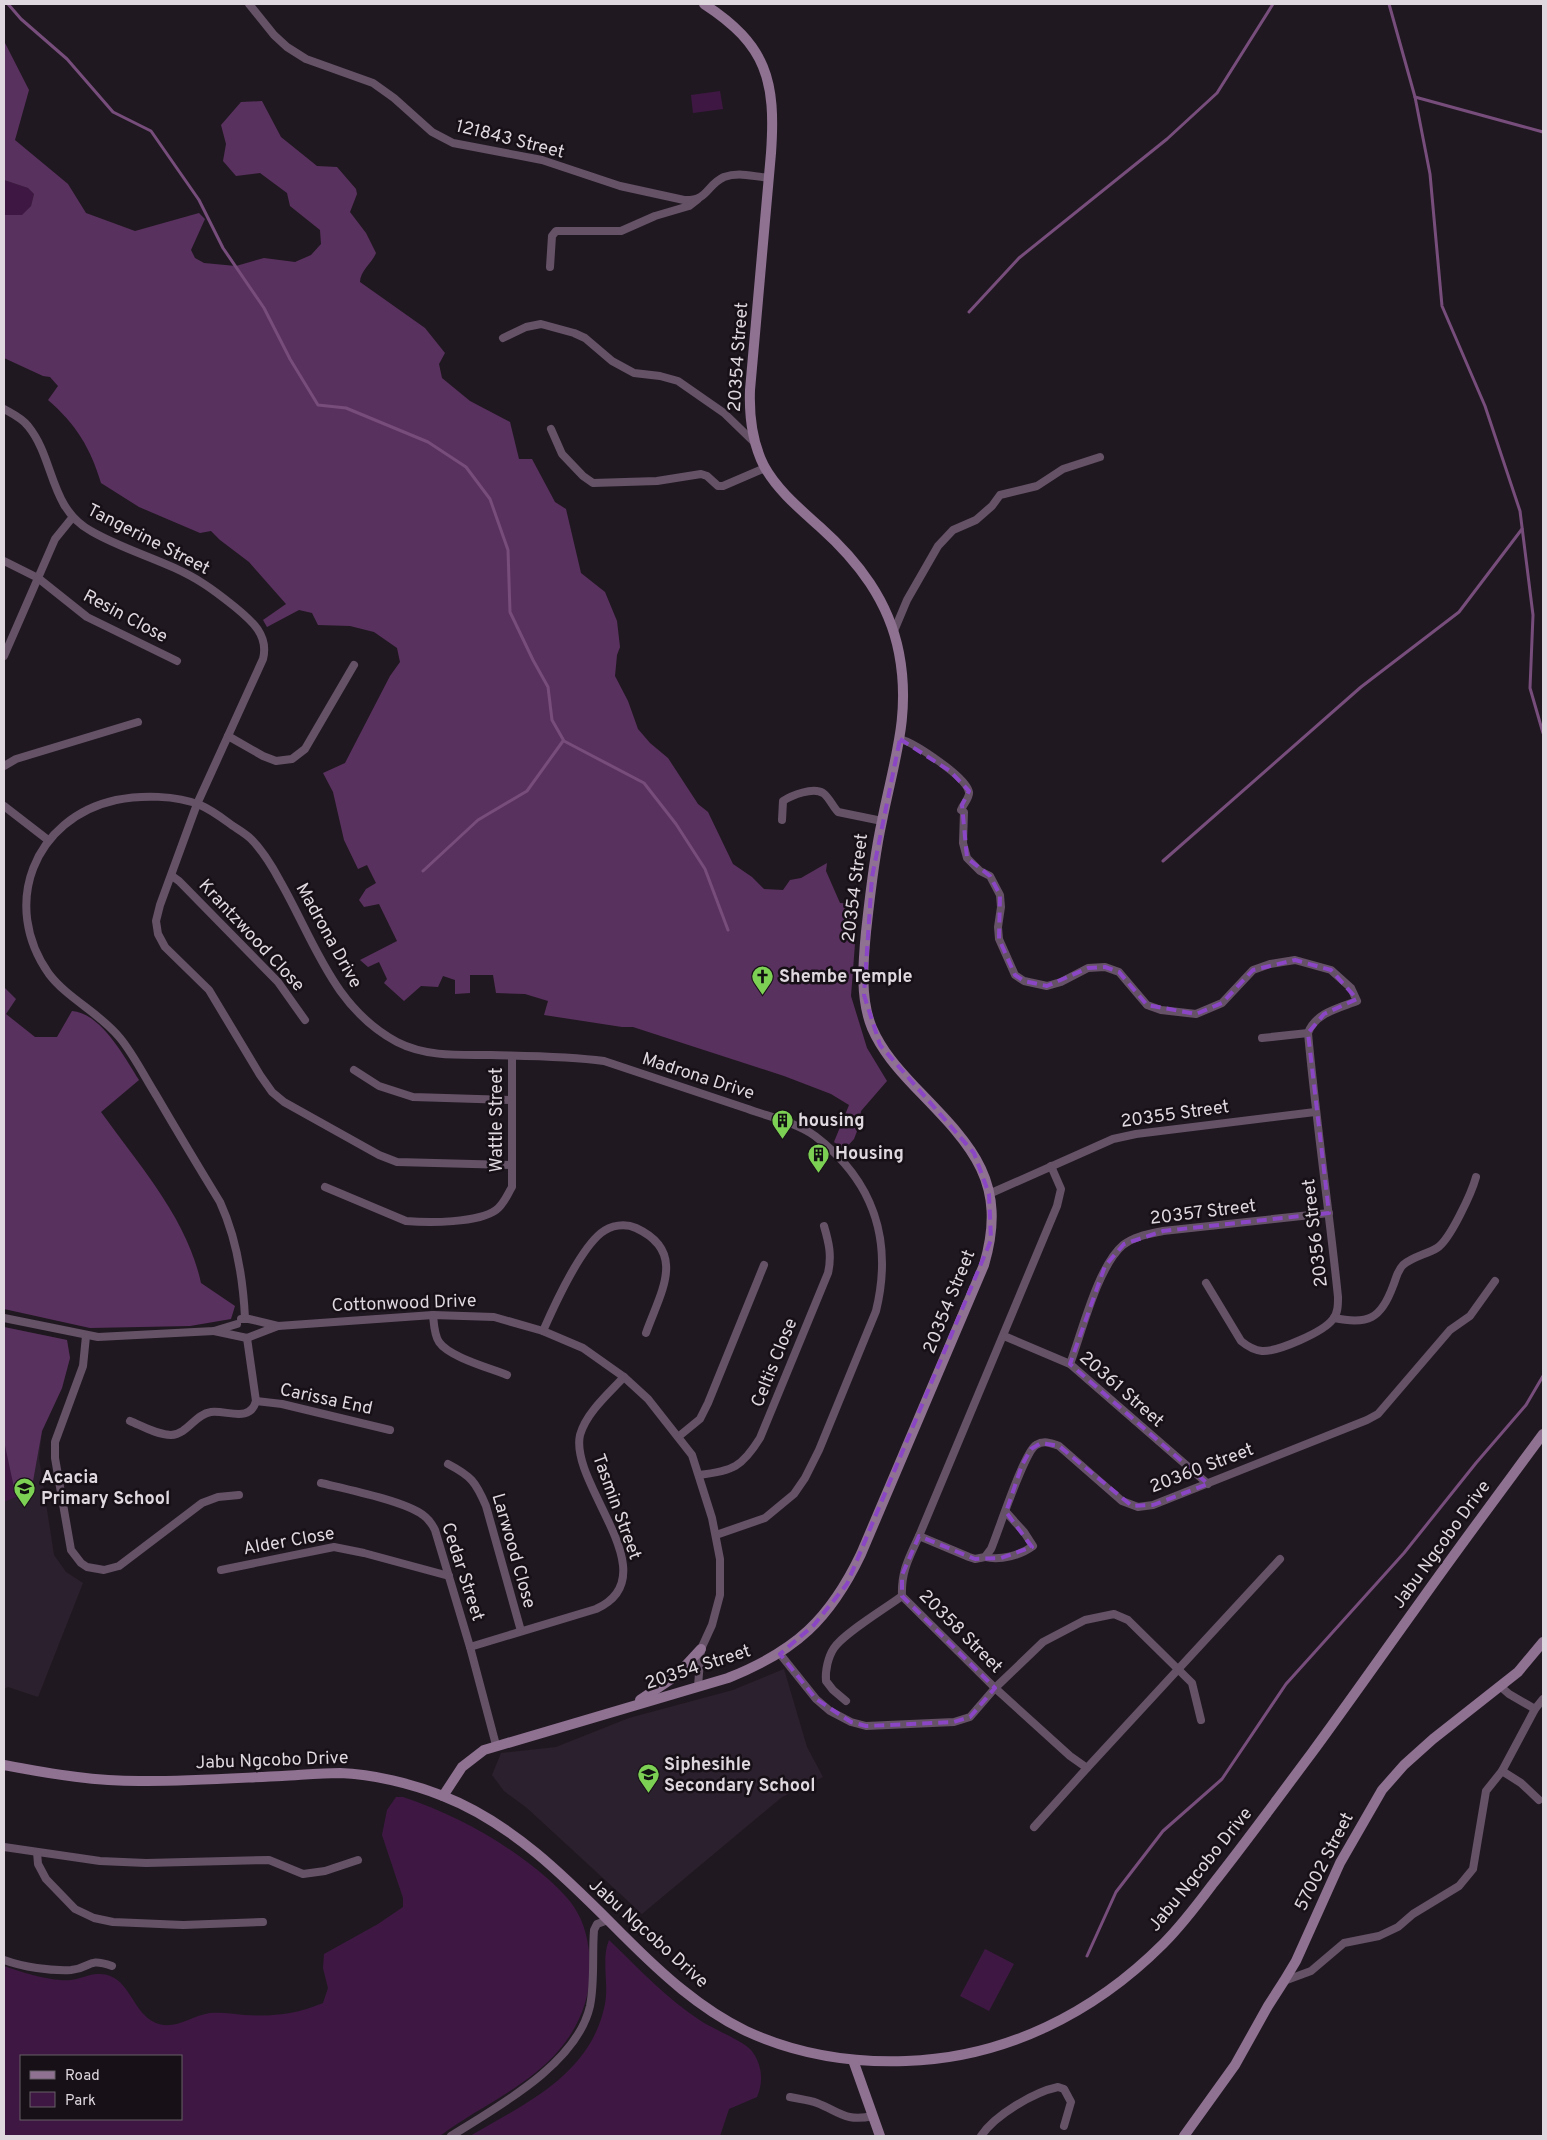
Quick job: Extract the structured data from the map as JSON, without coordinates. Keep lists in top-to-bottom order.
{
  "streets": {
    "street": [
      "121843 Street",
      "20354 Street",
      "Tangerine Street",
      "Resin Close",
      "Krantzwood Close",
      "Madrona Drive",
      "20355 Street",
      "Wattle Street",
      "20357 Street",
      "20356 Street",
      "Cottonwood Drive",
      "Celtis Close",
      "20361 Street",
      "Carissa End",
      "20360 Street",
      "Tasmin Street",
      "Alder Close",
      "Jabu Ngcobo Drive",
      "Larwood Close",
      "Cedar Street",
      "20358 Street",
      "57002 Street"
    ]
  },
  "crossings": [
    ["20354 Street", "20355 Street"],
    ["20354 Street", "Cottonwood Drive"],
    ["Tangerine Street", "Krantzwood Close"],
    ["Tangerine Street", "Madrona Drive"],
    ["Tangerine Street", "Wattle Street"],
    ["Madrona Drive", "Wattle Street"],
    ["Madrona Drive", "Cottonwood Drive"],
    ["20355 Street", "20356 Street"],
    ["20355 Street", "20358 Street"],
    ["20357 Street", "20356 Street"],
    ["20357 Street", "20361 Street"],
    ["Cottonwood Drive", "Celtis Close"],
    ["Cottonwood Drive", "Tasmin Street"],
    ["20361 Street", "20360 Street"],
    ["20361 Street", "20358 Street"],
    ["Tasmin Street", "Larwood Close"],
    ["Tasmin Street", "Cedar Street"],
    ["Alder Close", "Cedar Street"]
  ],
  "places": {
    "church": ["Shembe Temple"],
    "building": ["housing", "Housing"],
    "school or university": ["Acacia Primary School", "Siphesihle Secondary School"]
  },
  "legend": ["Road", "Park"]
}
